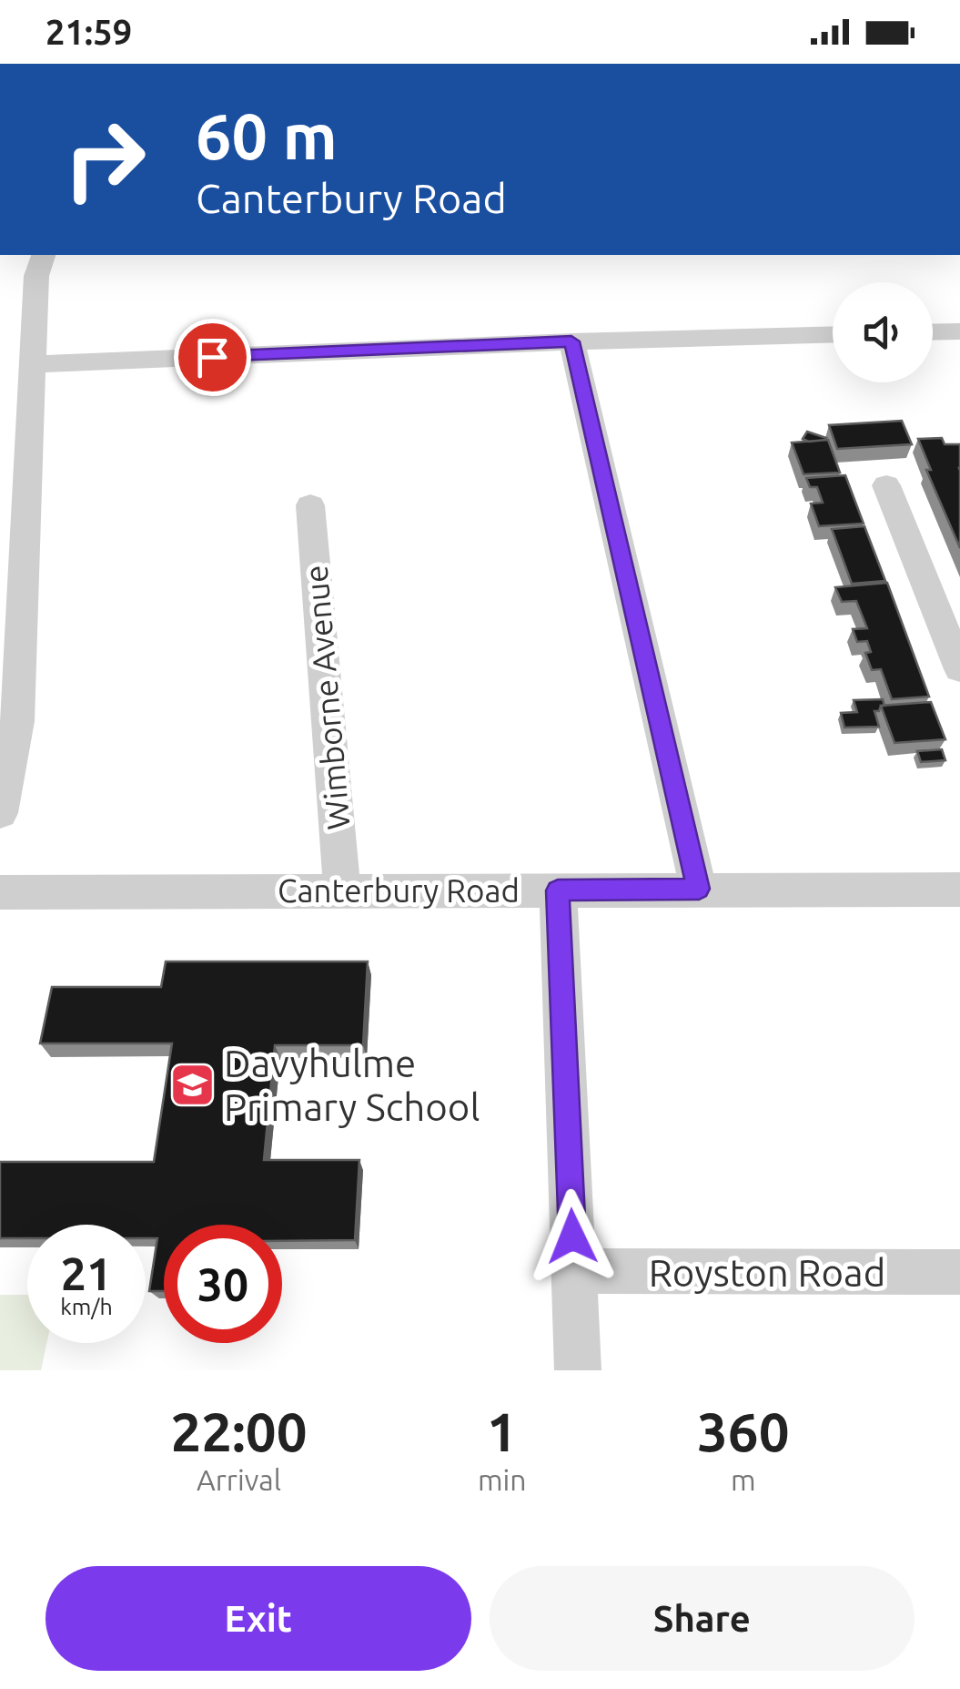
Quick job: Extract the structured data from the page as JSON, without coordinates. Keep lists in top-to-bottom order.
{
  "streets": {
    "street": ["Wimborne Avenue", "Canterbury Road", "Royston Road"]
  },
  "crossings": [
    ["Wimborne Avenue", "Canterbury Road"]
  ],
  "places": {
    "school or university": ["Davyhulme Primary School"]
  },
  "page": {
    "status": "21:59",
    "turn": ["60 m", "Canterbury Road"],
    "speed": "21 km/h",
    "limit": "30",
    "eta": [
      "22:00",
      "Arrival",
      "1",
      "min",
      "360",
      "m"
    ],
    "buttons": ["Exit", "Share"]
  }
}
